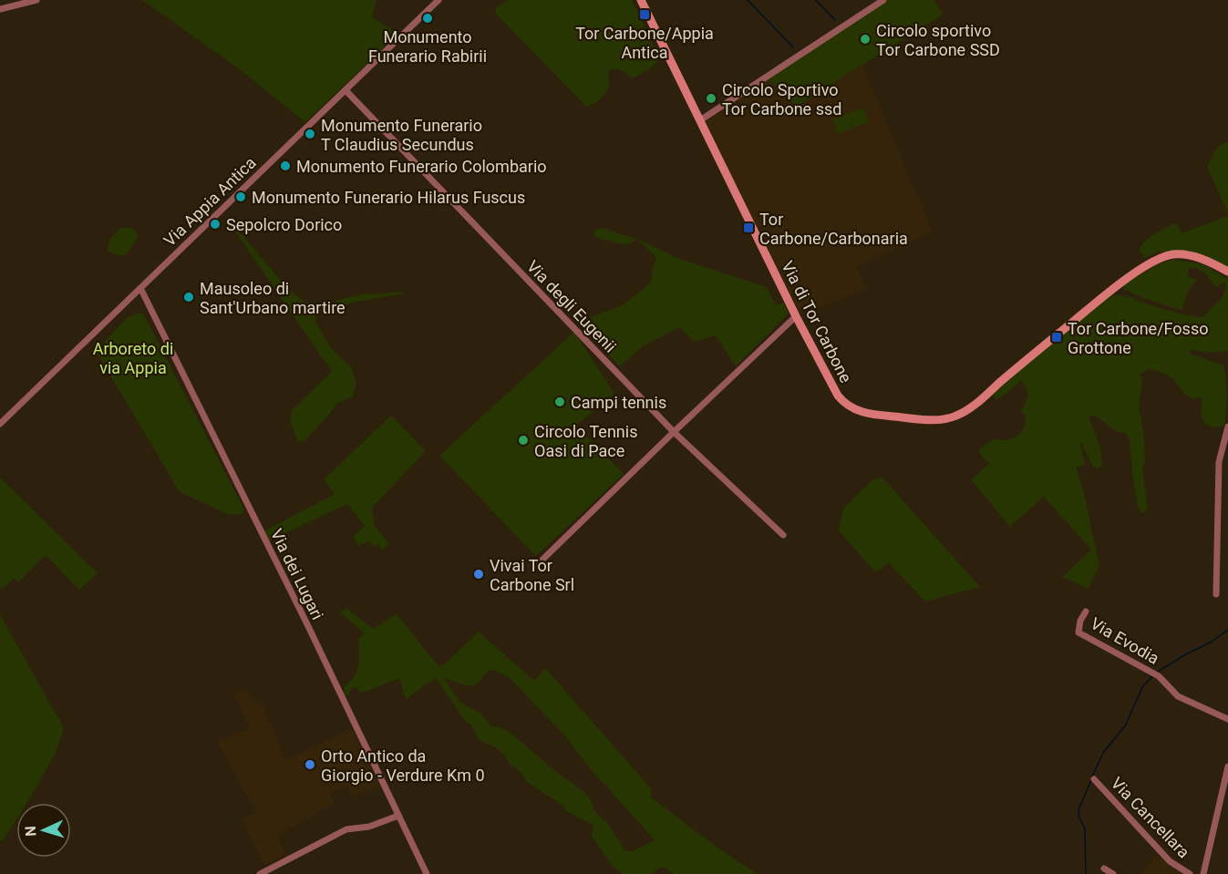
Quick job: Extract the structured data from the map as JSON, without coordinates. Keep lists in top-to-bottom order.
{
  "streets": {
    "main road": ["Via di Tor Carbone"],
    "street": [
      "Via Appia Antica",
      "Via degli Eugenii",
      "Via dei Lugari",
      "Via Evodia",
      "Via Cancellara"
    ]
  },
  "crossings": [
    ["Via Appia Antica", "Via degli Eugenii"],
    ["Via Appia Antica", "Via dei Lugari"]
  ],
  "parks": ["Arboreto di via Appia"],
  "places": {
    "transit": ["Tor Carbone/Appia Antica", "Tor Carbone/Carbonaria", "Tor Carbone/Fosso Grottone"],
    "other": [
      "Monumento Funerario Rabirii",
      "Circolo sportivo Tor Carbone SSD",
      "Circolo Sportivo Tor Carbone ssd",
      "Monumento Funerario T Claudius Secundus",
      "Monumento Funerario Colombario",
      "Monumento Funerario Hilarus Fuscus",
      "Sepolcro Dorico",
      "Mausoleo di Sant'Urbano martire",
      "Campi tennis",
      "Circolo Tennis Oasi di Pace",
      "Vivai Tor Carbone Srl",
      "Orto Antico da Giorgio - Verdure Km 0"
    ]
  },
  "north": "left"
}
